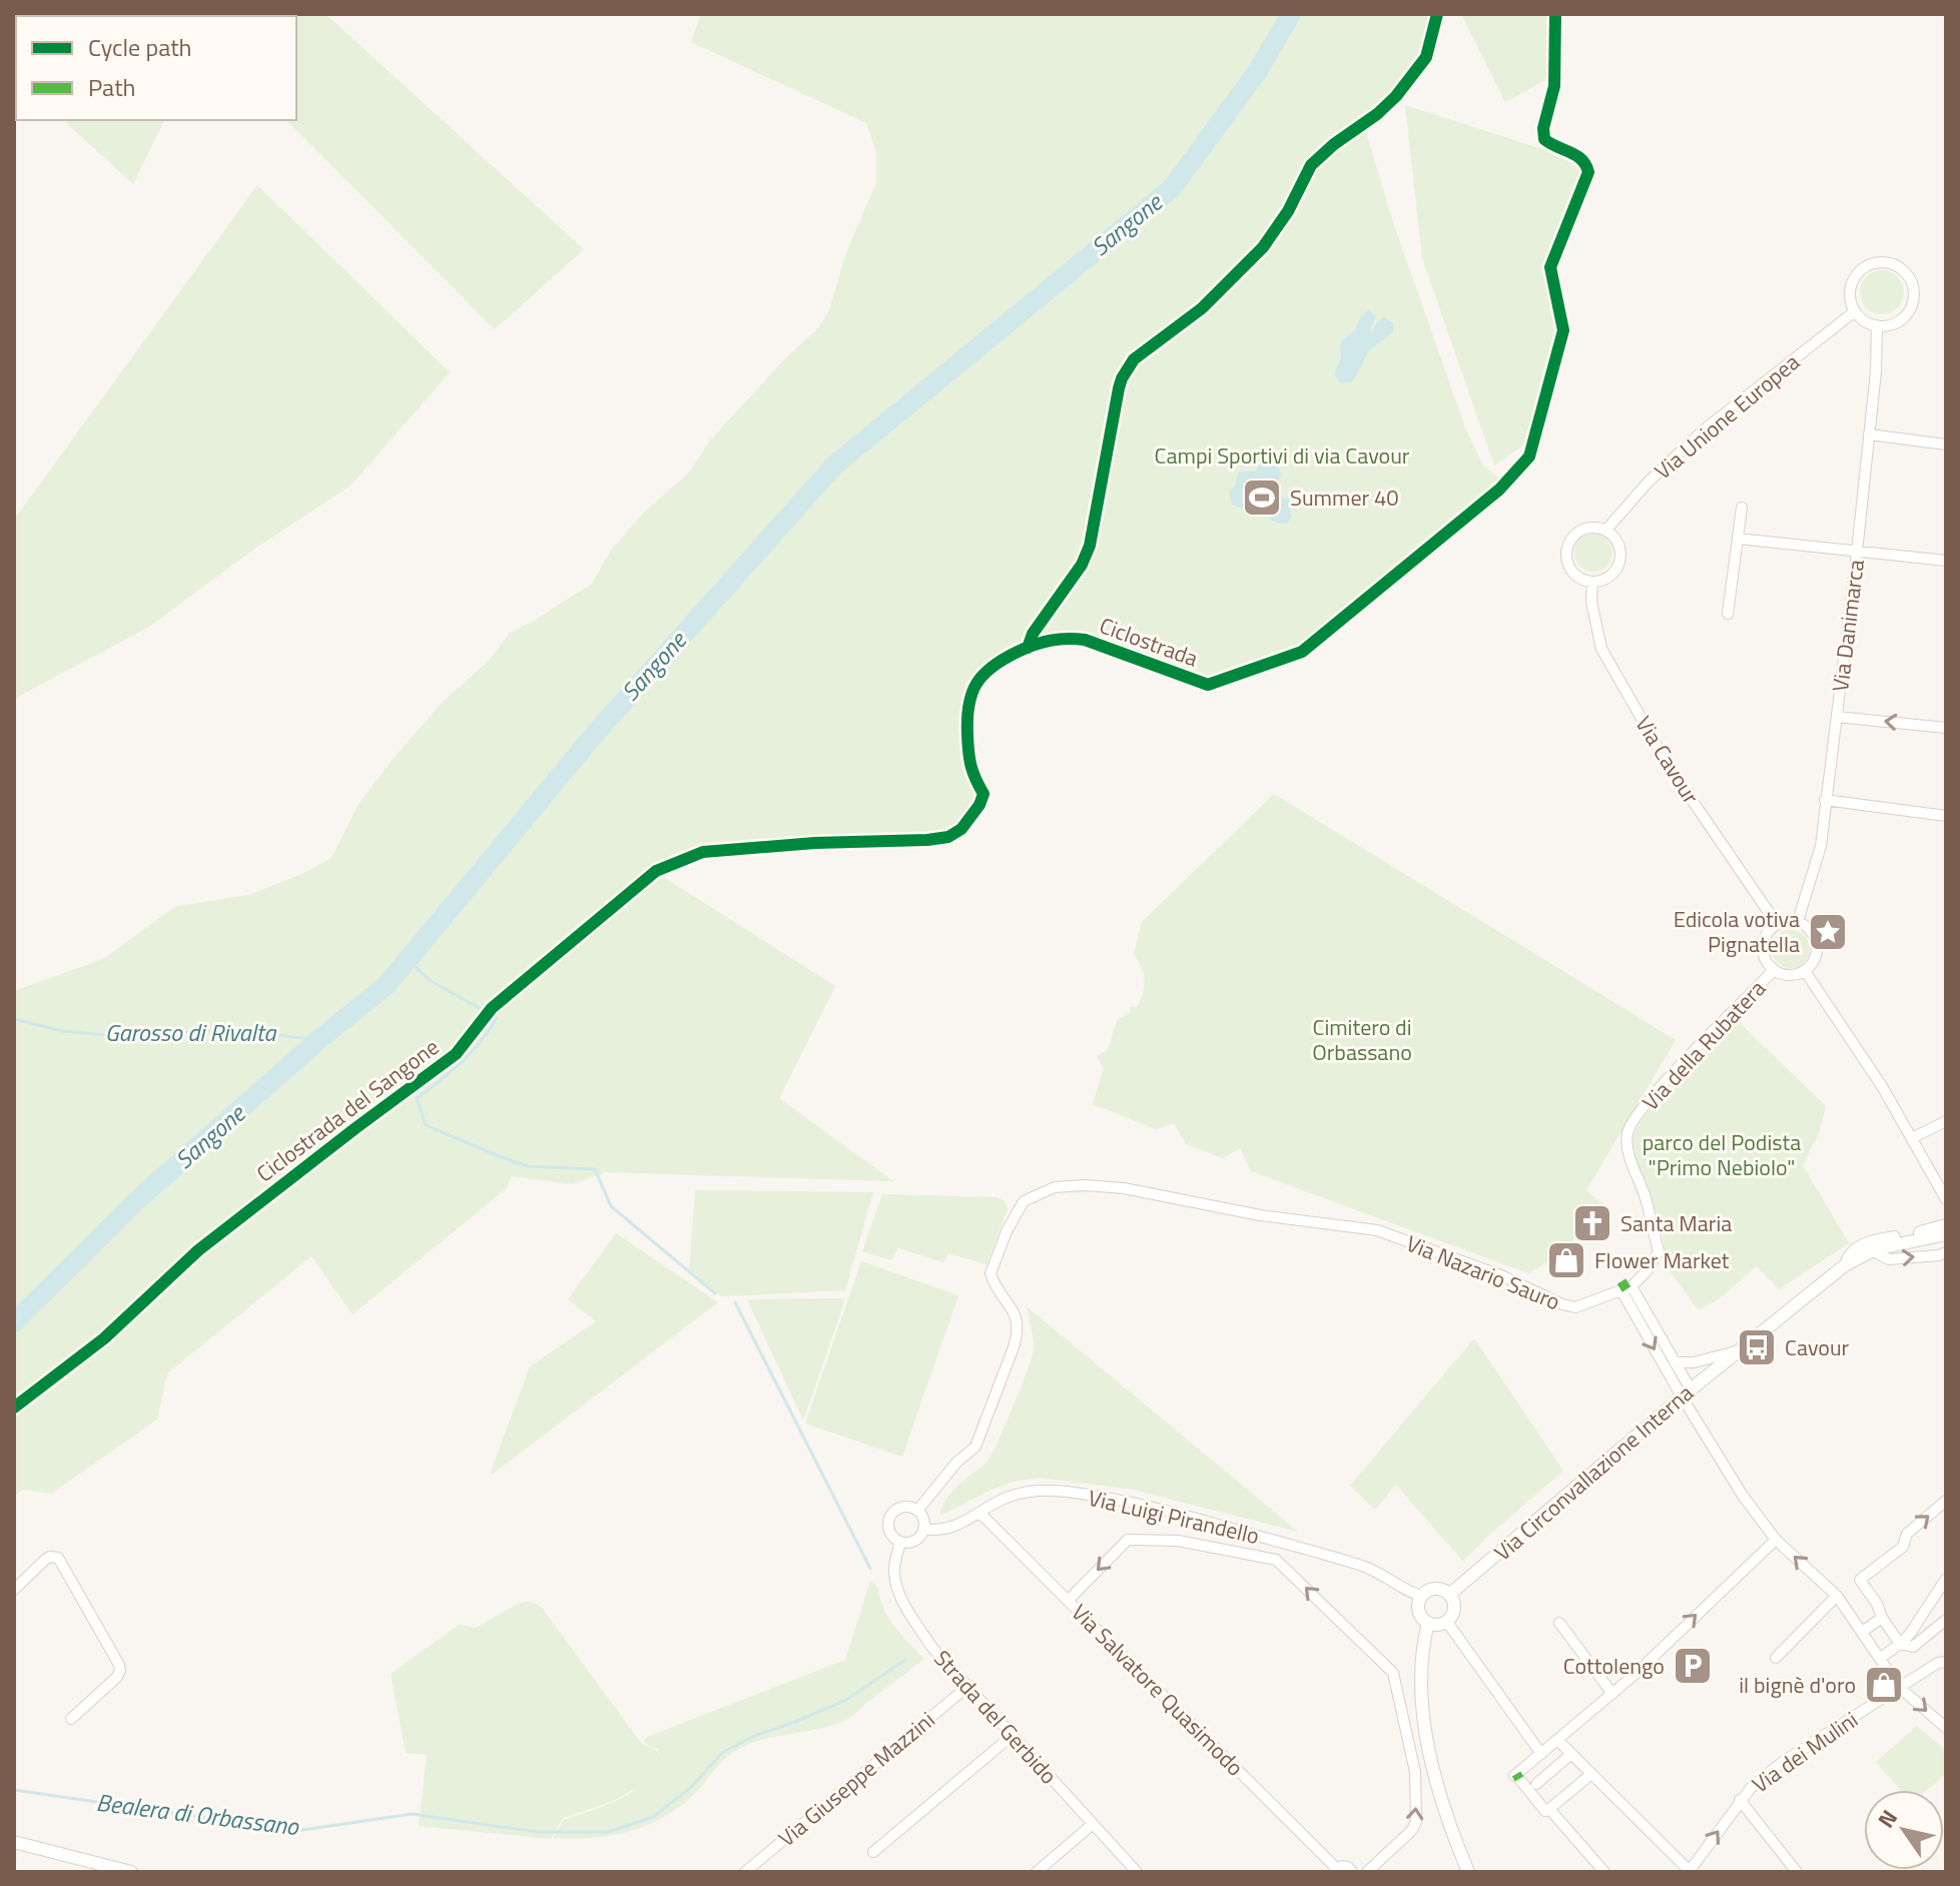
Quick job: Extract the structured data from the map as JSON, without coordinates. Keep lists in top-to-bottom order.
{
  "streets": {
    "street": [
      "Via Unione Europea",
      "Via Danimarca",
      "Via Cavour",
      "Via della Rubatera",
      "Via Nazario Sauro",
      "Via Circonvallazione Interna",
      "Via Luigi Pirandello",
      "Via Salvatore Quasimodo",
      "Strada del Gerbido",
      "Via dei Mulini",
      "Via Giuseppe Mazzini"
    ],
    "cycle path": ["Ciclostrada"]
  },
  "crossings": [
    ["Via Unione Europea", "Via Danimarca"],
    ["Via Unione Europea", "Via Cavour"],
    ["Via Danimarca", "Via Cavour"],
    ["Via Danimarca", "Via della Rubatera"],
    ["Via Cavour", "Via della Rubatera"],
    ["Via della Rubatera", "Via Nazario Sauro"],
    ["Via Nazario Sauro", "Via Luigi Pirandello"],
    ["Via Nazario Sauro", "Strada del Gerbido"],
    ["Via Circonvallazione Interna", "Via Luigi Pirandello"],
    ["Via Luigi Pirandello", "Via Salvatore Quasimodo"],
    ["Via Luigi Pirandello", "Strada del Gerbido"],
    ["Strada del Gerbido", "Via Giuseppe Mazzini"]
  ],
  "water": ["Sangone", "Garosso di Rivalta", "Bealera di Orbassano"],
  "parks": ["Campi Sportivi di via Cavour", "Cimitero di Orbassano", "parco del Podista \"Primo Nebiolo\""],
  "places": {
    "sports": ["Summer 40"],
    "place": ["Edicola votiva Pignatella"],
    "church": ["Santa Maria"],
    "shop": ["Flower Market", "il bignè d'oro"],
    "bus stop": ["Cavour"],
    "parking": ["Cottolengo"]
  },
  "legend": ["Cycle path", "Path"],
  "north": "top left"
}
